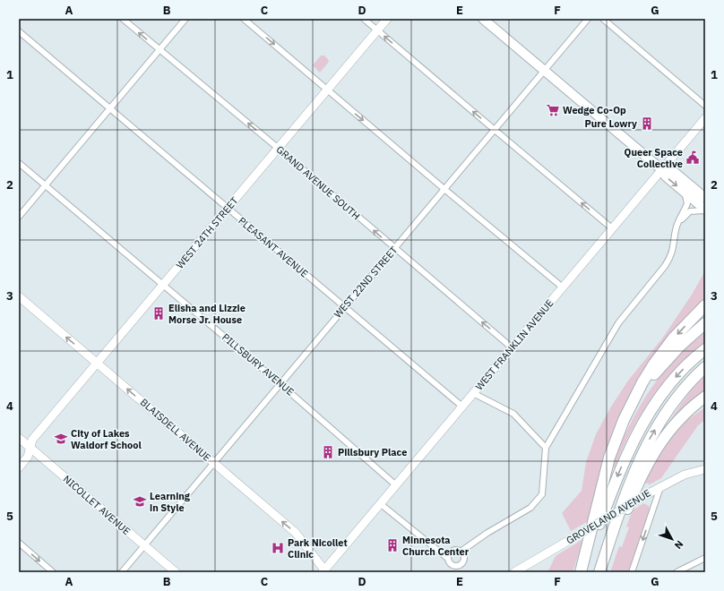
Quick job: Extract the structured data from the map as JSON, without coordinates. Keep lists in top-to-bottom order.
{
  "streets": {
    "street": [
      "GRAND AVENUE SOUTH",
      "WEST 24TH STREET",
      "PLEASANT AVENUE",
      "WEST 22ND STREET",
      "WEST FRANKLIN AVENUE",
      "PILLSBURY AVENUE",
      "BLAISDELL AVENUE",
      "NICOLLET AVENUE",
      "GROVELAND AVENUE"
    ]
  },
  "crossings": [
    ["GRAND AVENUE SOUTH", "WEST 24TH STREET"],
    ["GRAND AVENUE SOUTH", "WEST 22ND STREET"],
    ["GRAND AVENUE SOUTH", "WEST FRANKLIN AVENUE"],
    ["WEST 24TH STREET", "PLEASANT AVENUE"],
    ["WEST 24TH STREET", "PILLSBURY AVENUE"],
    ["WEST 24TH STREET", "BLAISDELL AVENUE"],
    ["WEST 24TH STREET", "NICOLLET AVENUE"],
    ["PLEASANT AVENUE", "WEST 22ND STREET"],
    ["PLEASANT AVENUE", "WEST FRANKLIN AVENUE"],
    ["WEST 22ND STREET", "PILLSBURY AVENUE"],
    ["WEST 22ND STREET", "BLAISDELL AVENUE"],
    ["WEST 22ND STREET", "NICOLLET AVENUE"],
    ["WEST FRANKLIN AVENUE", "PILLSBURY AVENUE"],
    ["WEST FRANKLIN AVENUE", "BLAISDELL AVENUE"]
  ],
  "one_way": ["GRAND AVENUE SOUTH", "BLAISDELL AVENUE"],
  "places": {
    "supermarket": ["Wedge Co-Op"],
    "building": [
      "Pure Lowry",
      "Elisha and Lizzie Morse Jr. House",
      "Pillsbury Place",
      "Minnesota Church Center"
    ],
    "public building": ["Queer Space Collective"],
    "school or university": ["City of Lakes Waldorf School", "Learning in Style"],
    "hospital": ["Park Nicollet Clinic"]
  },
  "north": "bottom right",
  "grid": {
    "columns": [
      "A",
      "B",
      "C",
      "D",
      "E",
      "F",
      "G"
    ],
    "rows": [
      "1",
      "2",
      "3",
      "4",
      "5"
    ]
  }
}
